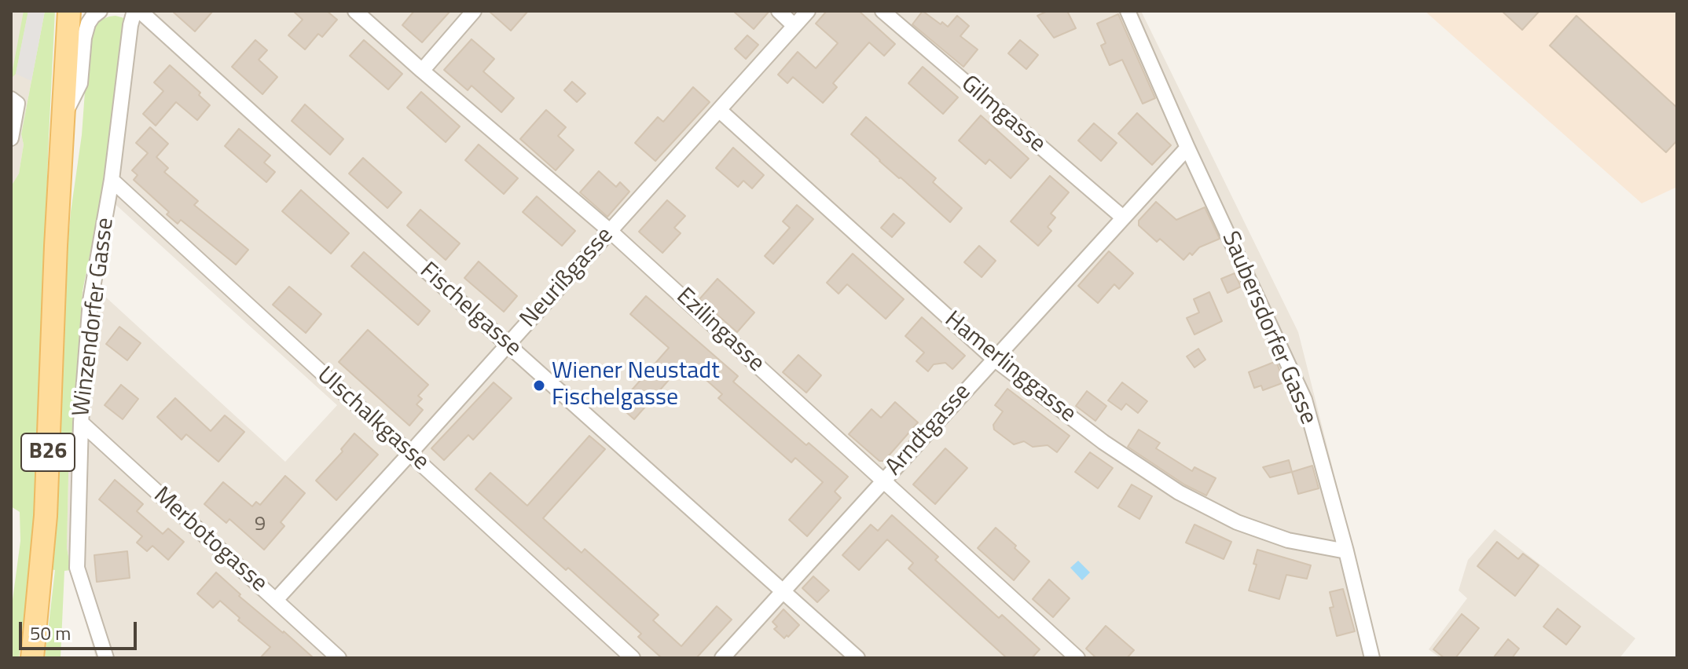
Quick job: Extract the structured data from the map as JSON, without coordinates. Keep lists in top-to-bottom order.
{
  "streets": {
    "main road": ["B26"],
    "street": [
      "Gilmgasse",
      "Neurißgasse",
      "Fischelgasse",
      "Winzendorfer Gasse",
      "Saubersdorfer Gasse",
      "Ezilingasse",
      "Hamerlinggasse",
      "Ulschalkgasse",
      "Arndtgasse",
      "Merbotogasse"
    ]
  },
  "crossings": [
    ["Gilmgasse", "Arndtgasse"],
    ["Neurißgasse", "Fischelgasse"],
    ["Neurißgasse", "Ezilingasse"],
    ["Neurißgasse", "Hamerlinggasse"],
    ["Neurißgasse", "Ulschalkgasse"],
    ["Neurißgasse", "Merbotogasse"],
    ["Fischelgasse", "Arndtgasse"],
    ["Winzendorfer Gasse", "Ulschalkgasse"],
    ["Winzendorfer Gasse", "Merbotogasse"],
    ["Saubersdorfer Gasse", "Hamerlinggasse"],
    ["Saubersdorfer Gasse", "Arndtgasse"],
    ["Ezilingasse", "Arndtgasse"],
    ["Hamerlinggasse", "Arndtgasse"]
  ],
  "places": ["Wiener Neustadt Fischelgasse"],
  "house_numbers": ["9"],
  "scale_bar": "50 m"
}
